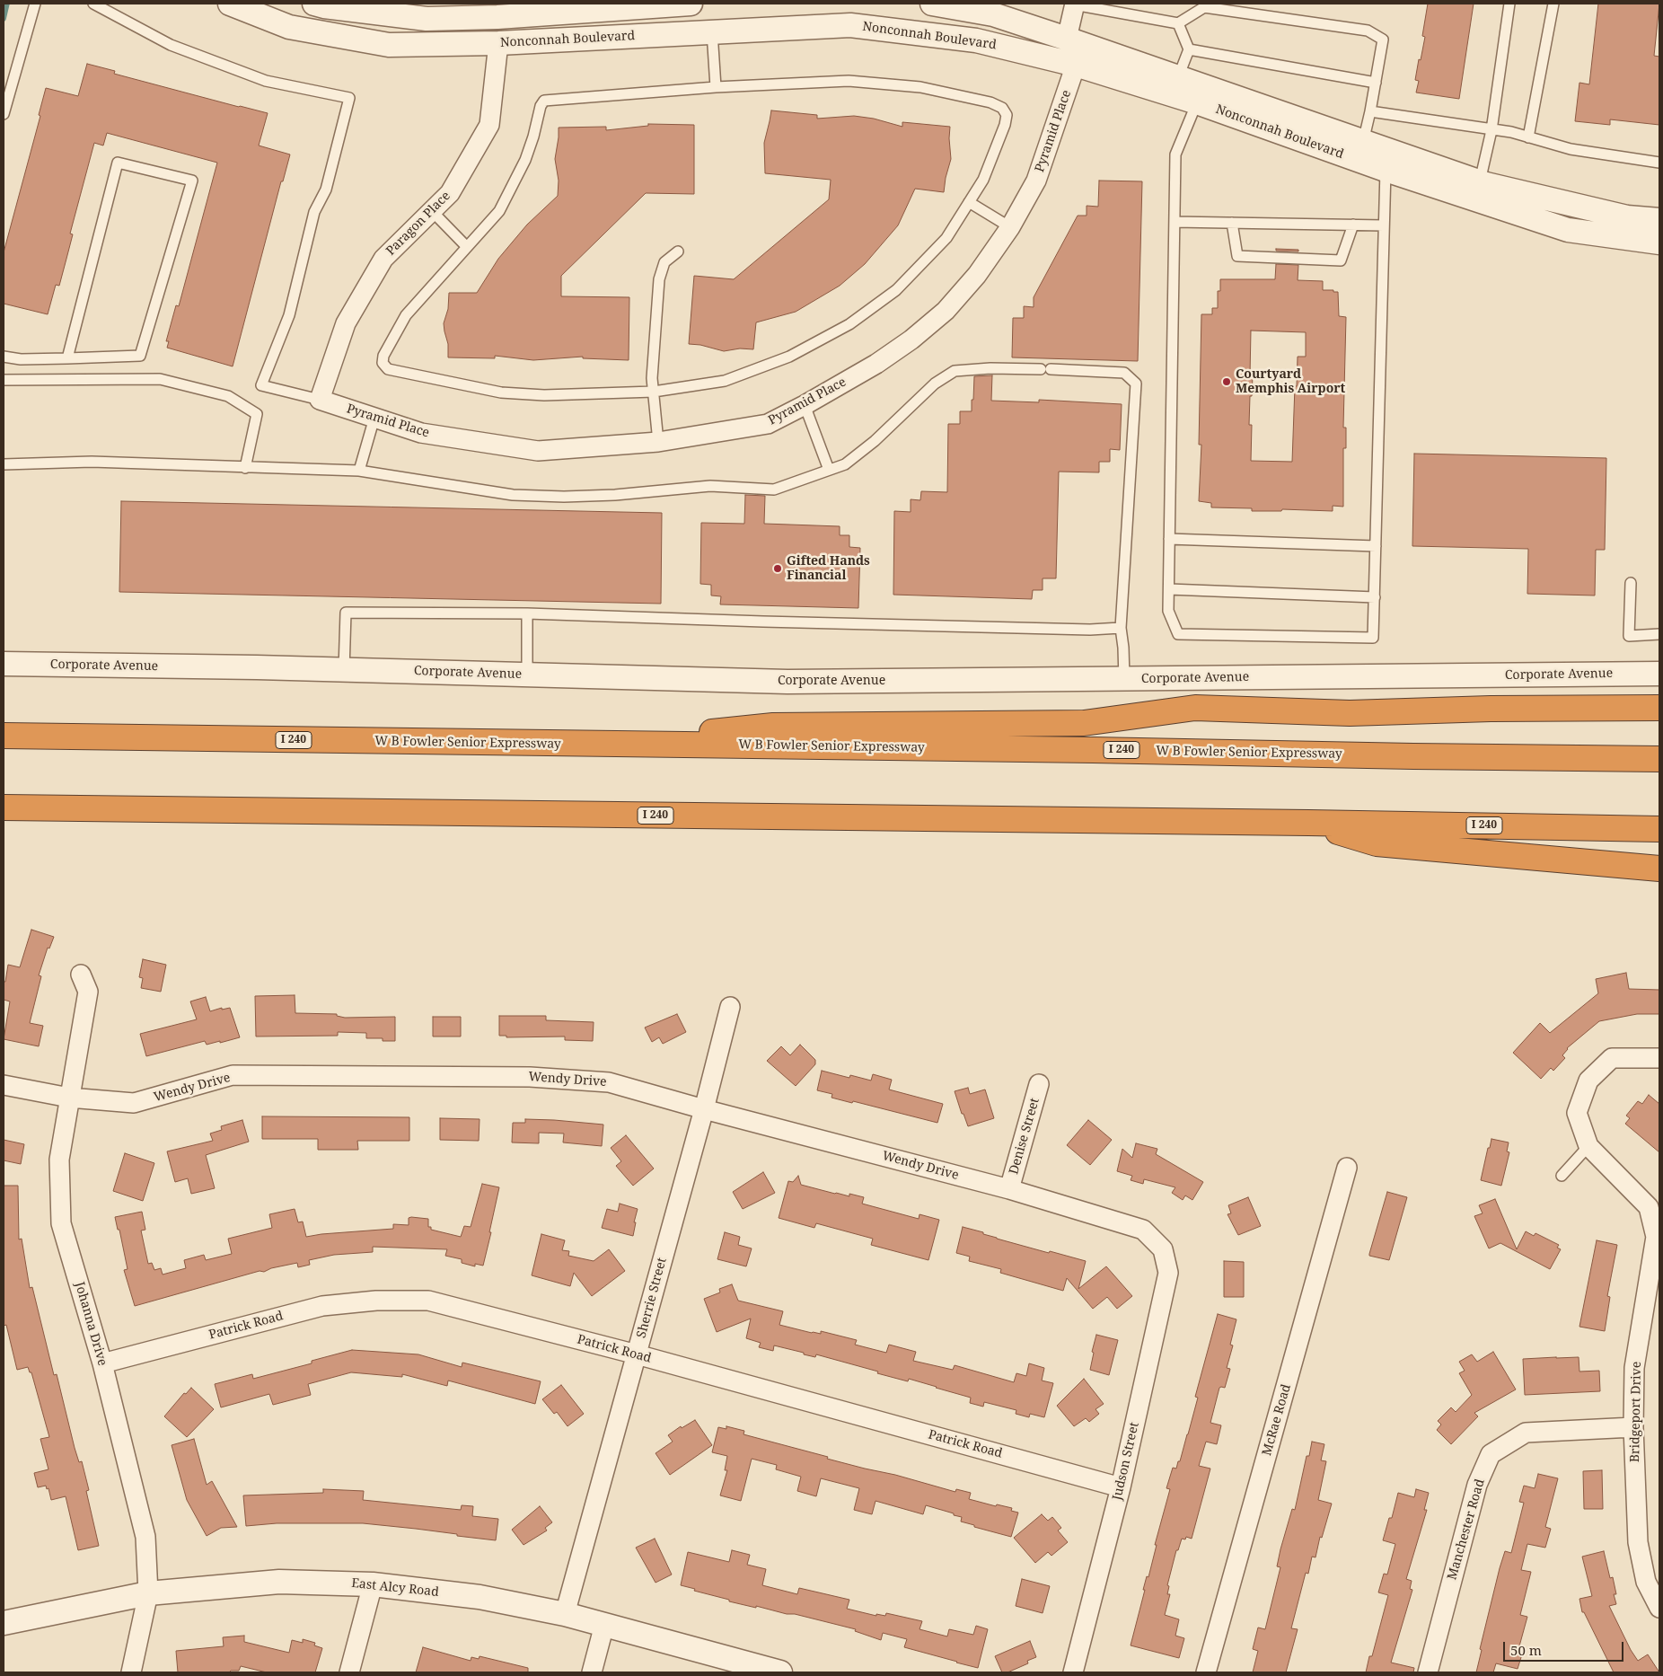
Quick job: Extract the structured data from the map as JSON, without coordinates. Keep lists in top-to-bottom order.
{
  "streets": {
    "highway": ["I 240", "W B Fowler Senior Expressway"],
    "street": [
      "Nonconnah Boulevard",
      "Pyramid Place",
      "Paragon Place",
      "Corporate Avenue",
      "Wendy Drive",
      "Denise Street",
      "Sherrie Street",
      "Johanna Drive",
      "Patrick Road",
      "Bridgeport Drive",
      "McRae Road",
      "Judson Street",
      "Manchester Road",
      "East Alcy Road"
    ]
  },
  "crossings": [
    ["Nonconnah Boulevard", "Pyramid Place"],
    ["Nonconnah Boulevard", "Paragon Place"],
    ["Pyramid Place", "Paragon Place"],
    ["Wendy Drive", "Denise Street"],
    ["Wendy Drive", "Sherrie Street"],
    ["Wendy Drive", "Johanna Drive"],
    ["Wendy Drive", "Judson Street"],
    ["Sherrie Street", "Patrick Road"],
    ["Sherrie Street", "East Alcy Road"],
    ["Johanna Drive", "Patrick Road"],
    ["Johanna Drive", "East Alcy Road"],
    ["Patrick Road", "Judson Street"],
    ["Bridgeport Drive", "Manchester Road"]
  ],
  "places": ["Courtyard Memphis Airport", "Gifted Hands Financial"],
  "scale_bar": "50 m"
}
